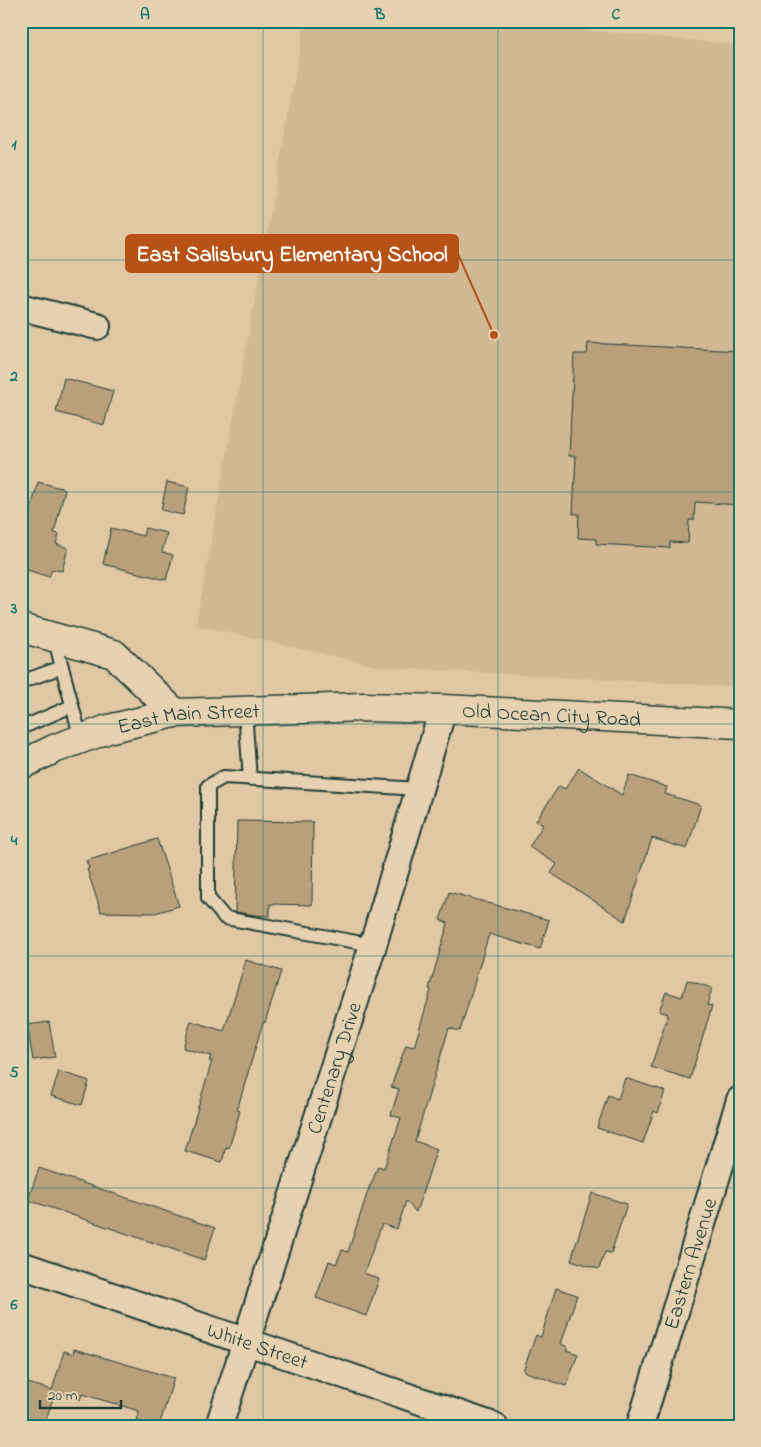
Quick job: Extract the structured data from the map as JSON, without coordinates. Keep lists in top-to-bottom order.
{
  "streets": {
    "main road": ["Old Ocean City Road", "East Main Street"],
    "street": ["Centenary Drive", "Eastern Avenue", "White Street"]
  },
  "crossings": [
    ["Old Ocean City Road", "East Main Street"],
    ["Old Ocean City Road", "Centenary Drive"],
    ["Centenary Drive", "White Street"]
  ],
  "places": ["East Salisbury Elementary School"],
  "scale_bar": "20 m",
  "grid": {
    "columns": ["A", "B", "C"],
    "rows": [
      "1",
      "2",
      "3",
      "4",
      "5",
      "6"
    ]
  }
}
